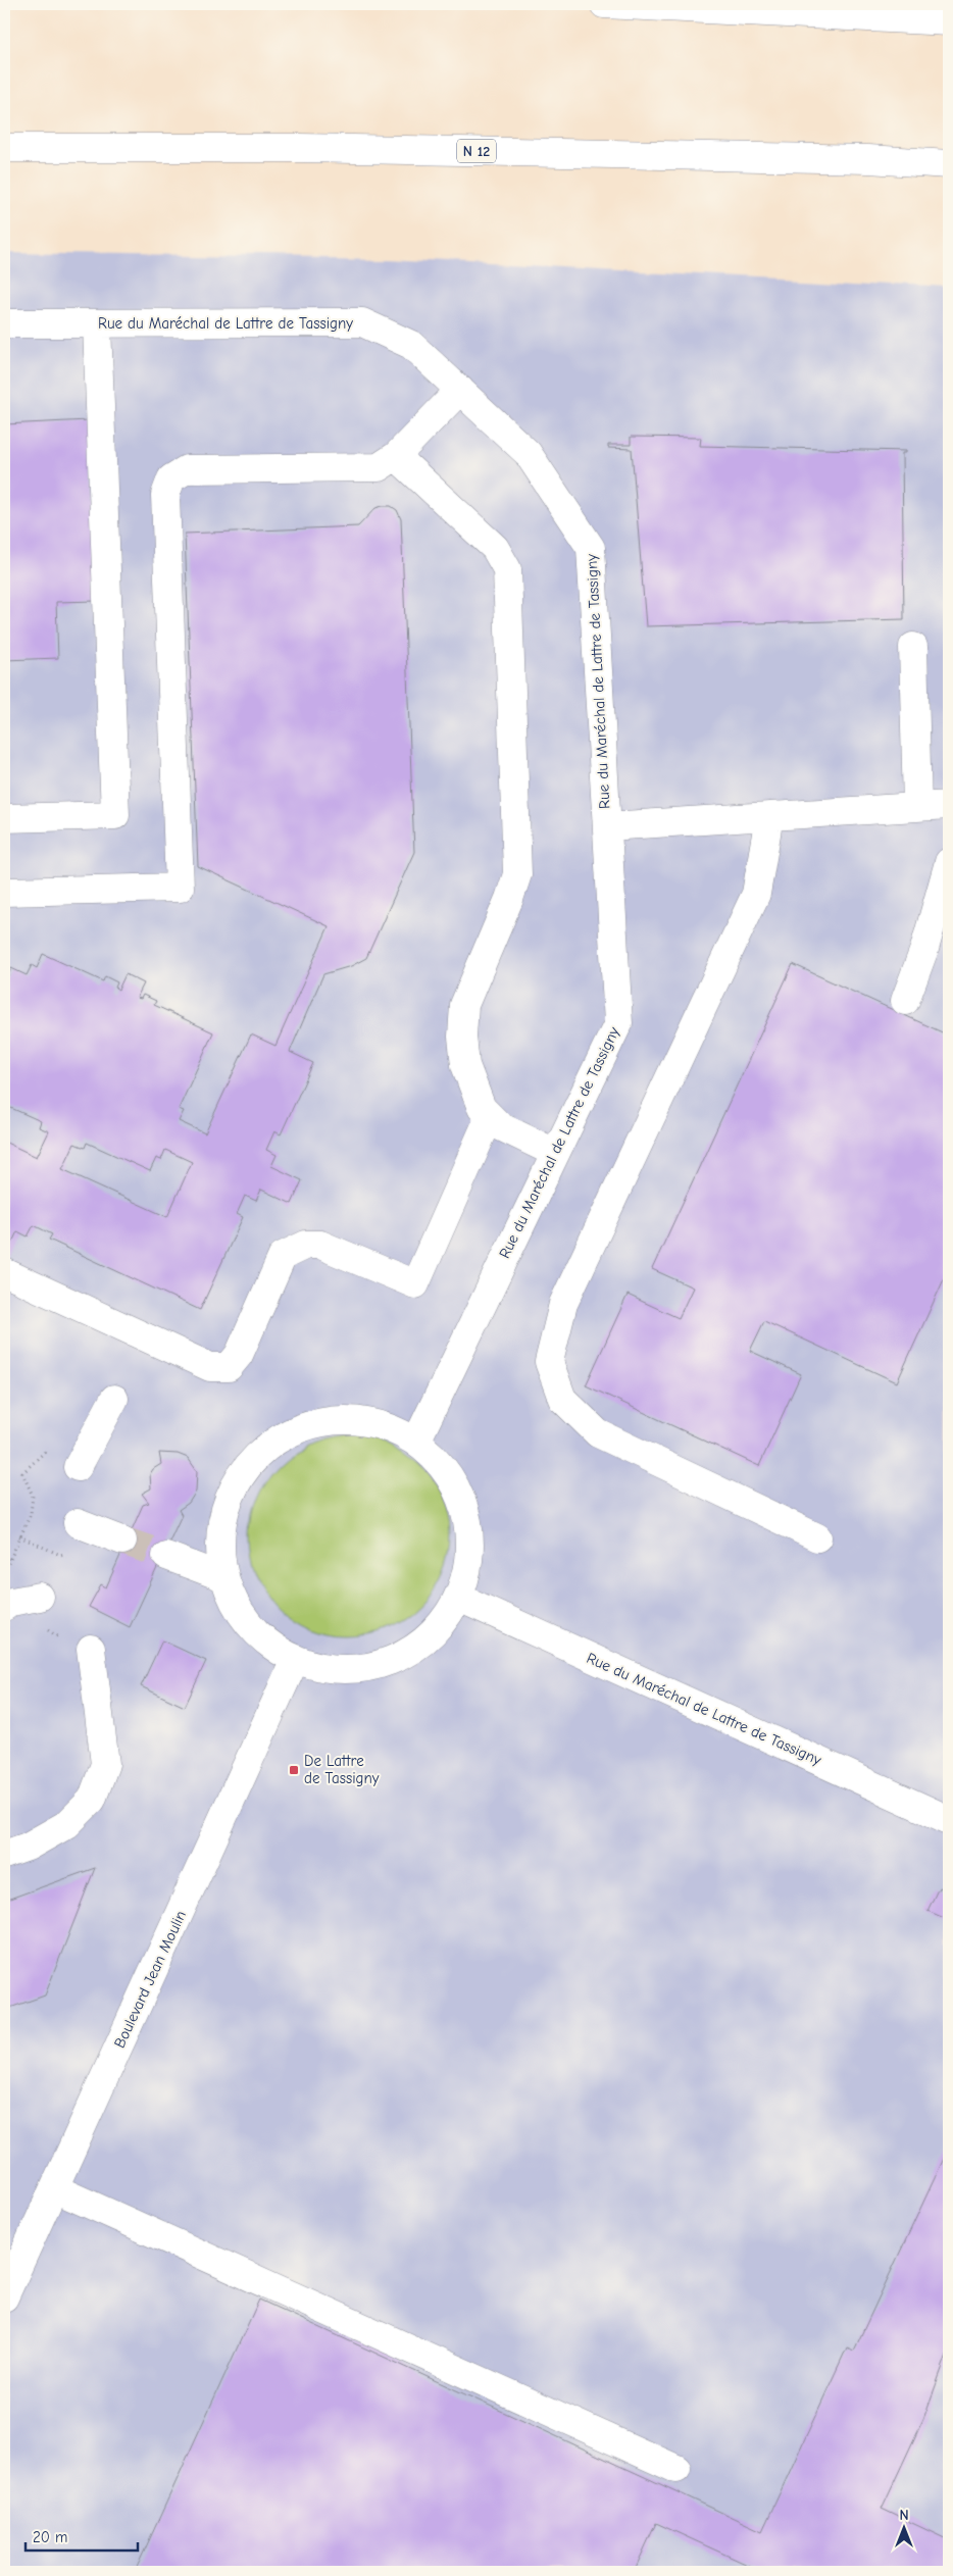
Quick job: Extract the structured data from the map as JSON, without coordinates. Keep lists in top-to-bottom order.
{
  "streets": {
    "main road": ["N 12", "Rue du Maréchal de Lattre de Tassigny", "Boulevard Jean Moulin"]
  },
  "places": {
    "transit": ["De Lattre de Tassigny"]
  },
  "scale_bar": "20 m",
  "north": "top"
}
